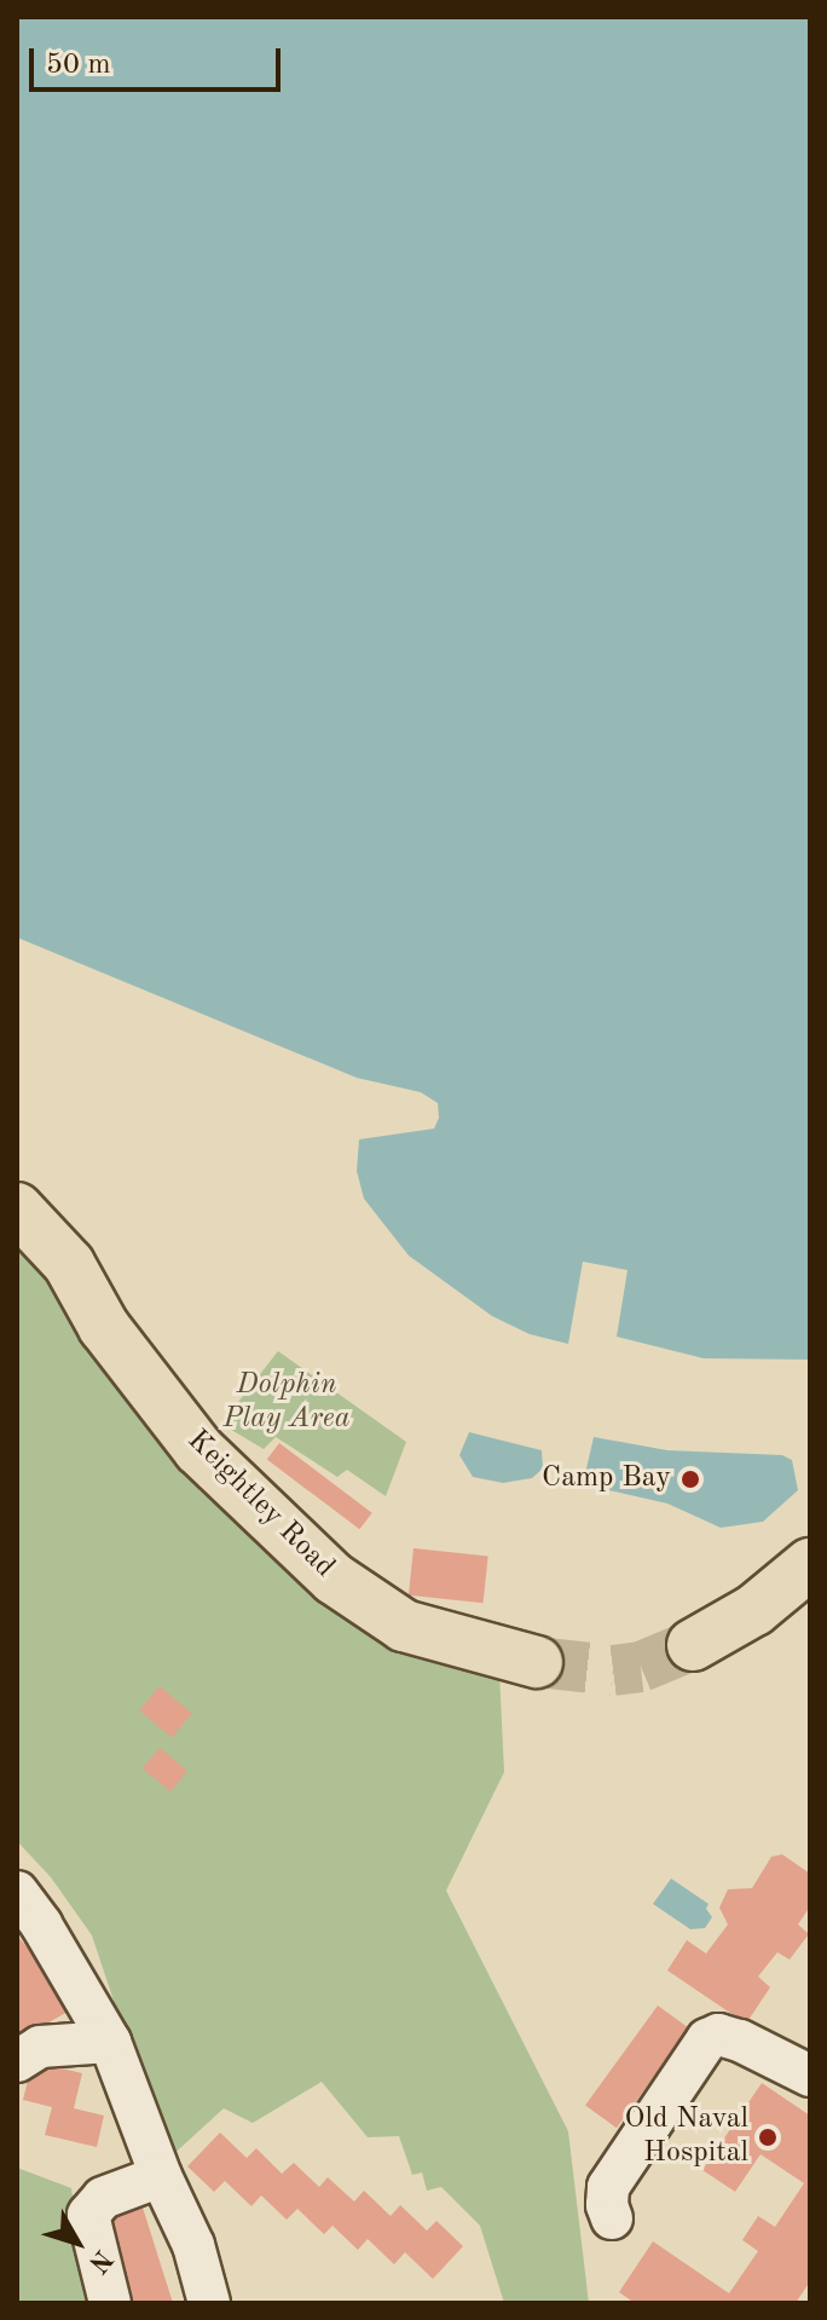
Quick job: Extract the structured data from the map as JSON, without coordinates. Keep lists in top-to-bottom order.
{
  "streets": {
    "main road": ["Keightley Road"]
  },
  "parks": ["Dolphin Play Area"],
  "places": ["Camp Bay", "Old Naval Hospital"],
  "scale_bar": "50 m",
  "north": "bottom right"
}
